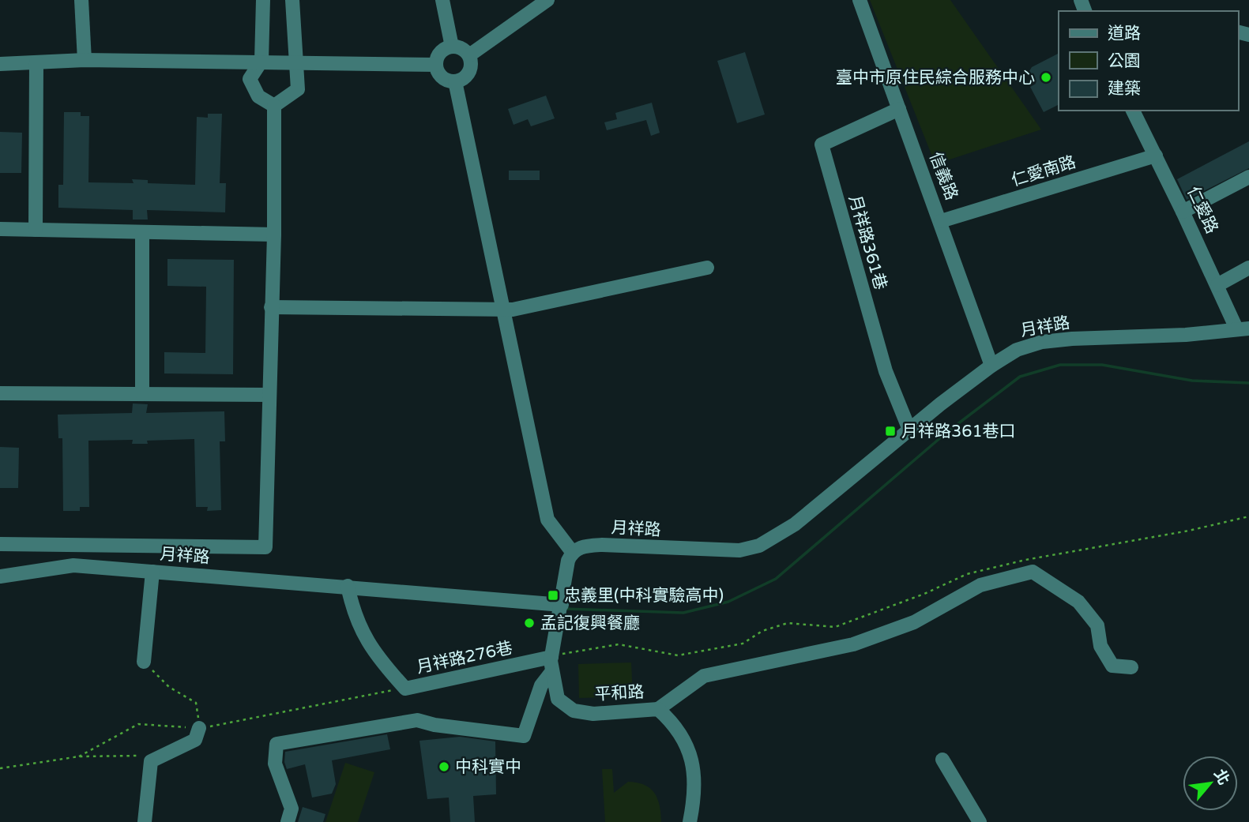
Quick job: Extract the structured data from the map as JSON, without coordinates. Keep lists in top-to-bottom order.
{
  "streets": {
    "street": [
      "仁愛南路",
      "信義路",
      "仁愛路",
      "月祥路361巷",
      "月祥路",
      "月祥路276巷",
      "平和路"
    ]
  },
  "crossings": [
    ["仁愛南路", "信義路"],
    ["仁愛南路", "仁愛路"],
    ["信義路", "月祥路361巷"],
    ["信義路", "月祥路"],
    ["仁愛路", "月祥路"],
    ["月祥路361巷", "月祥路"],
    ["月祥路", "月祥路276巷"],
    ["月祥路", "平和路"],
    ["月祥路276巷", "平和路"]
  ],
  "places": {
    "other": ["臺中市原住民綜合服務中心", "孟記復興餐廳", "中科實中"],
    "transit": ["月祥路361巷口", "忠義里(中科實驗高中)"]
  },
  "legend": ["道路", "公園", "建築"],
  "north": "top right"
}
